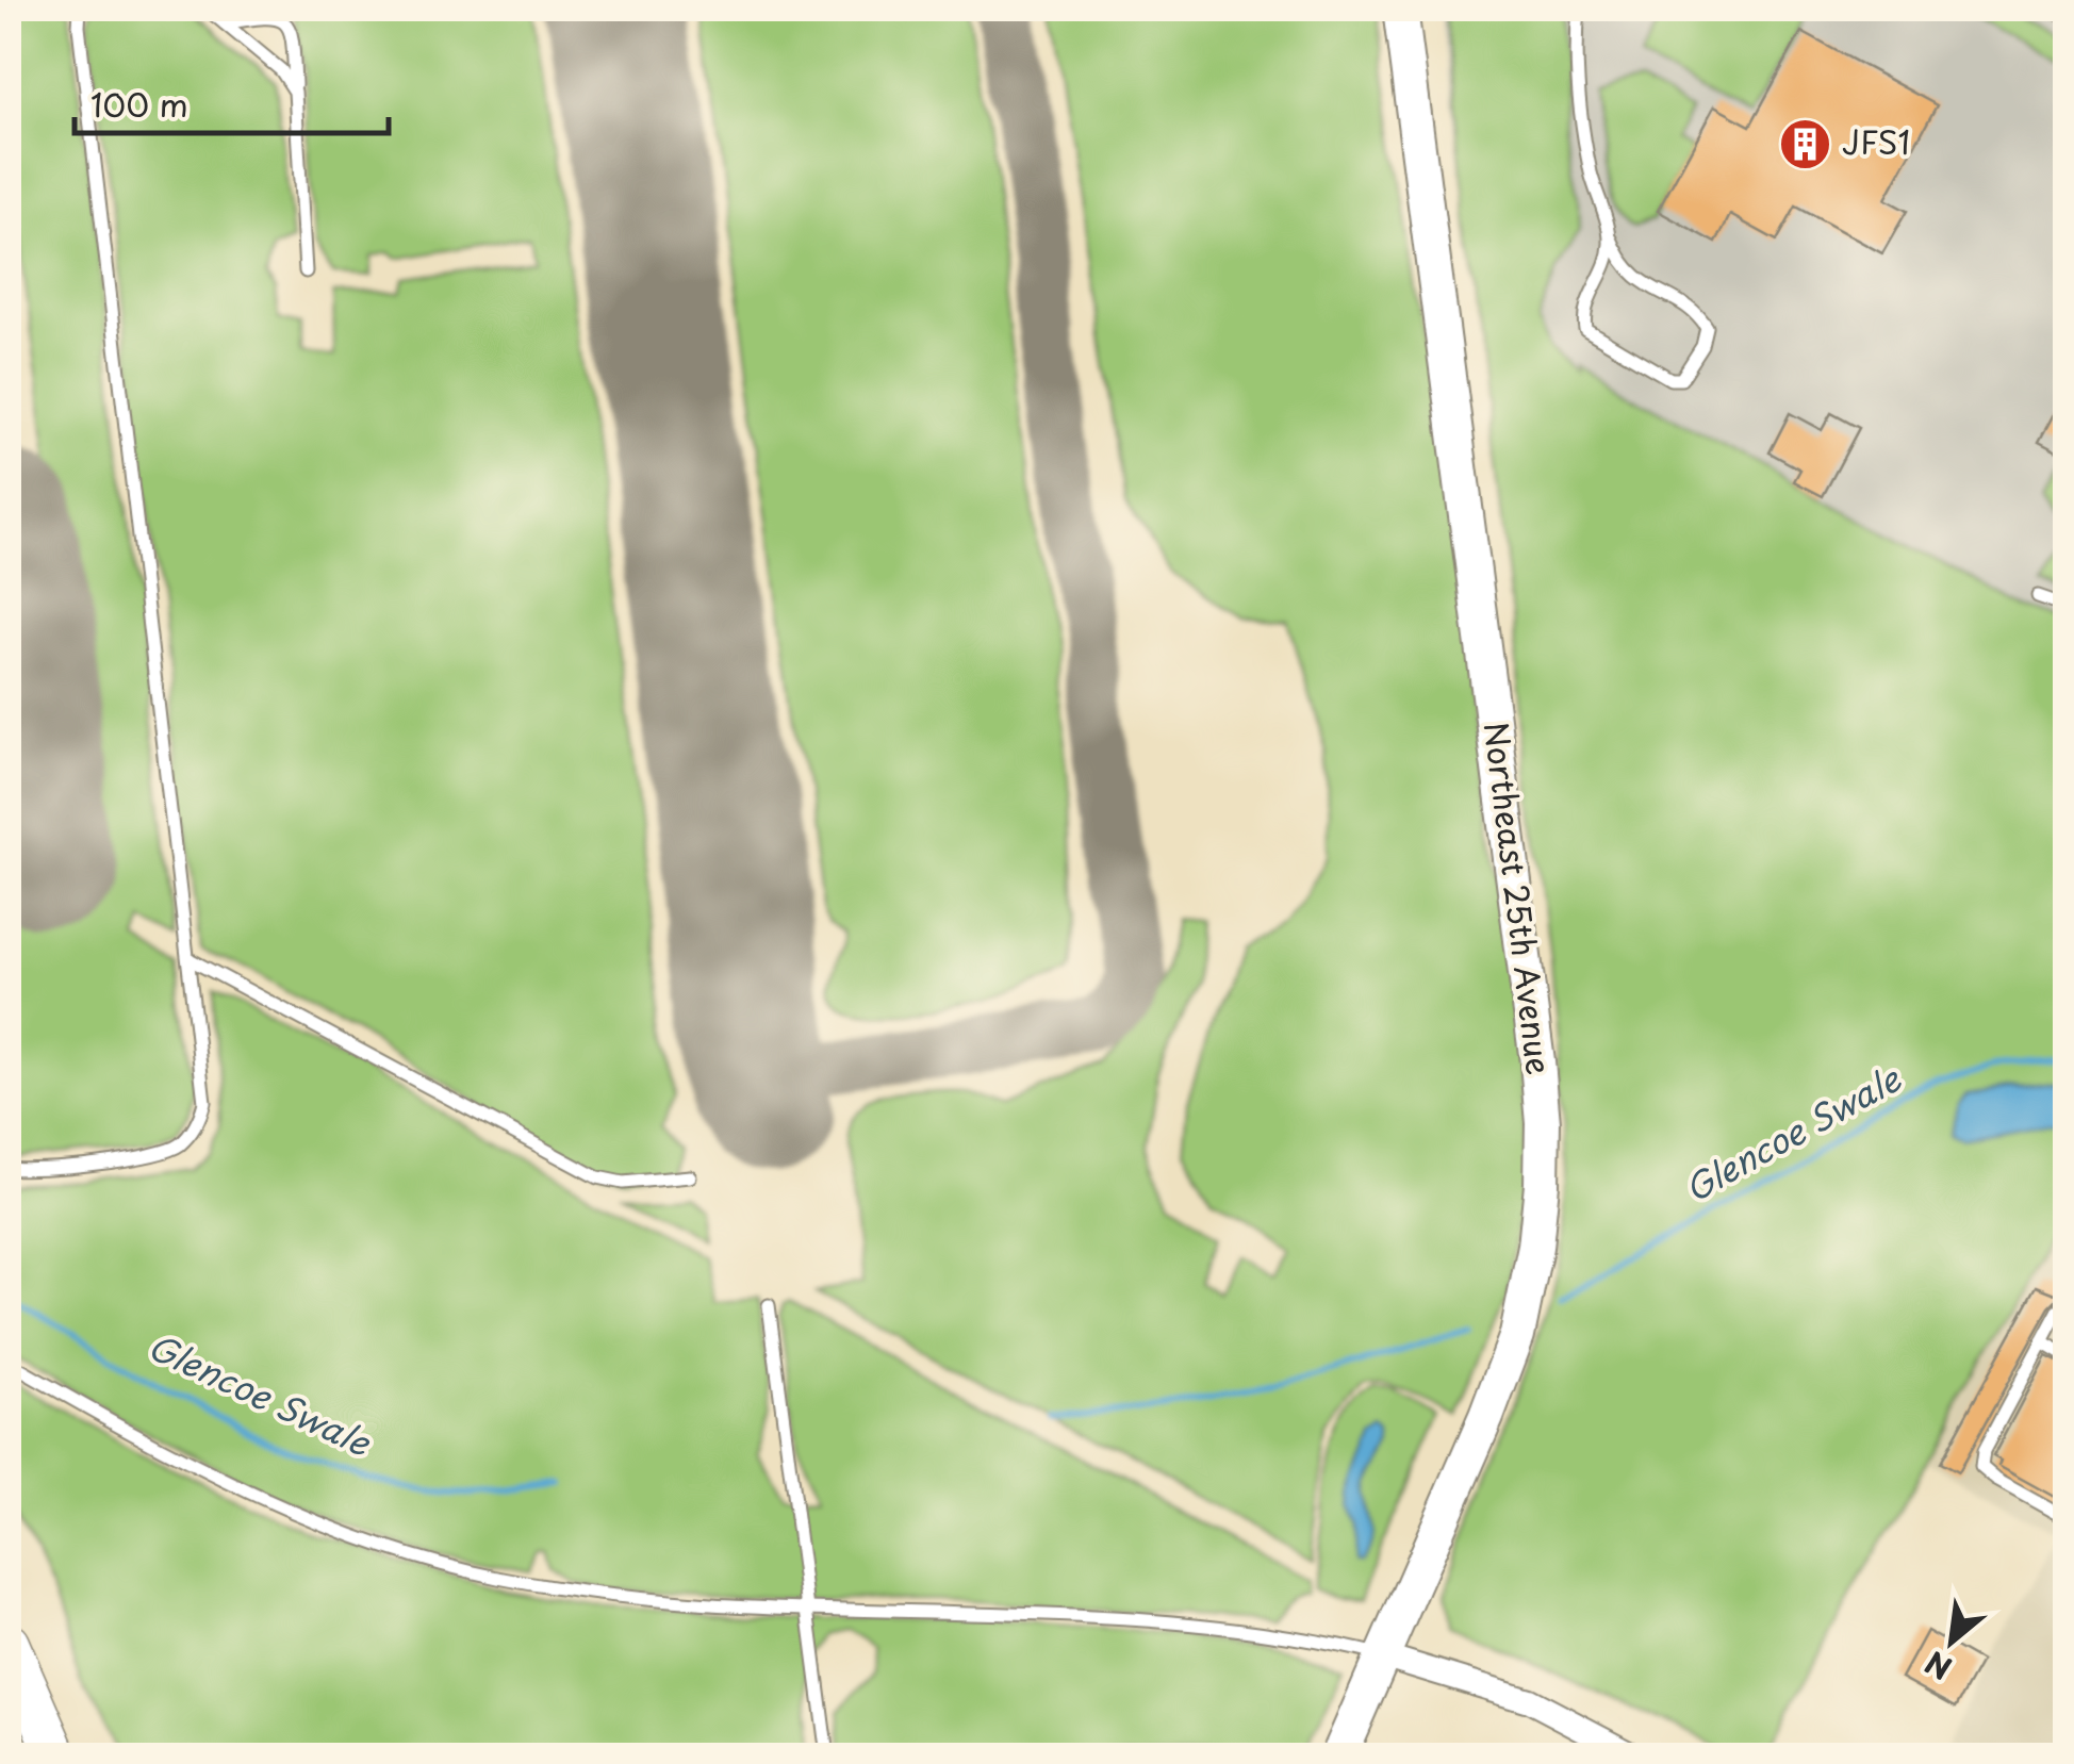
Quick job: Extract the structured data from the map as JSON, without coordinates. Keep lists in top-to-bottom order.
{
  "streets": {
    "main road": ["Northeast 25th Avenue"]
  },
  "water": ["Glencoe Swale"],
  "places": {
    "building": ["JFS1"]
  },
  "scale_bar": "100 m",
  "north": "bottom left"
}
